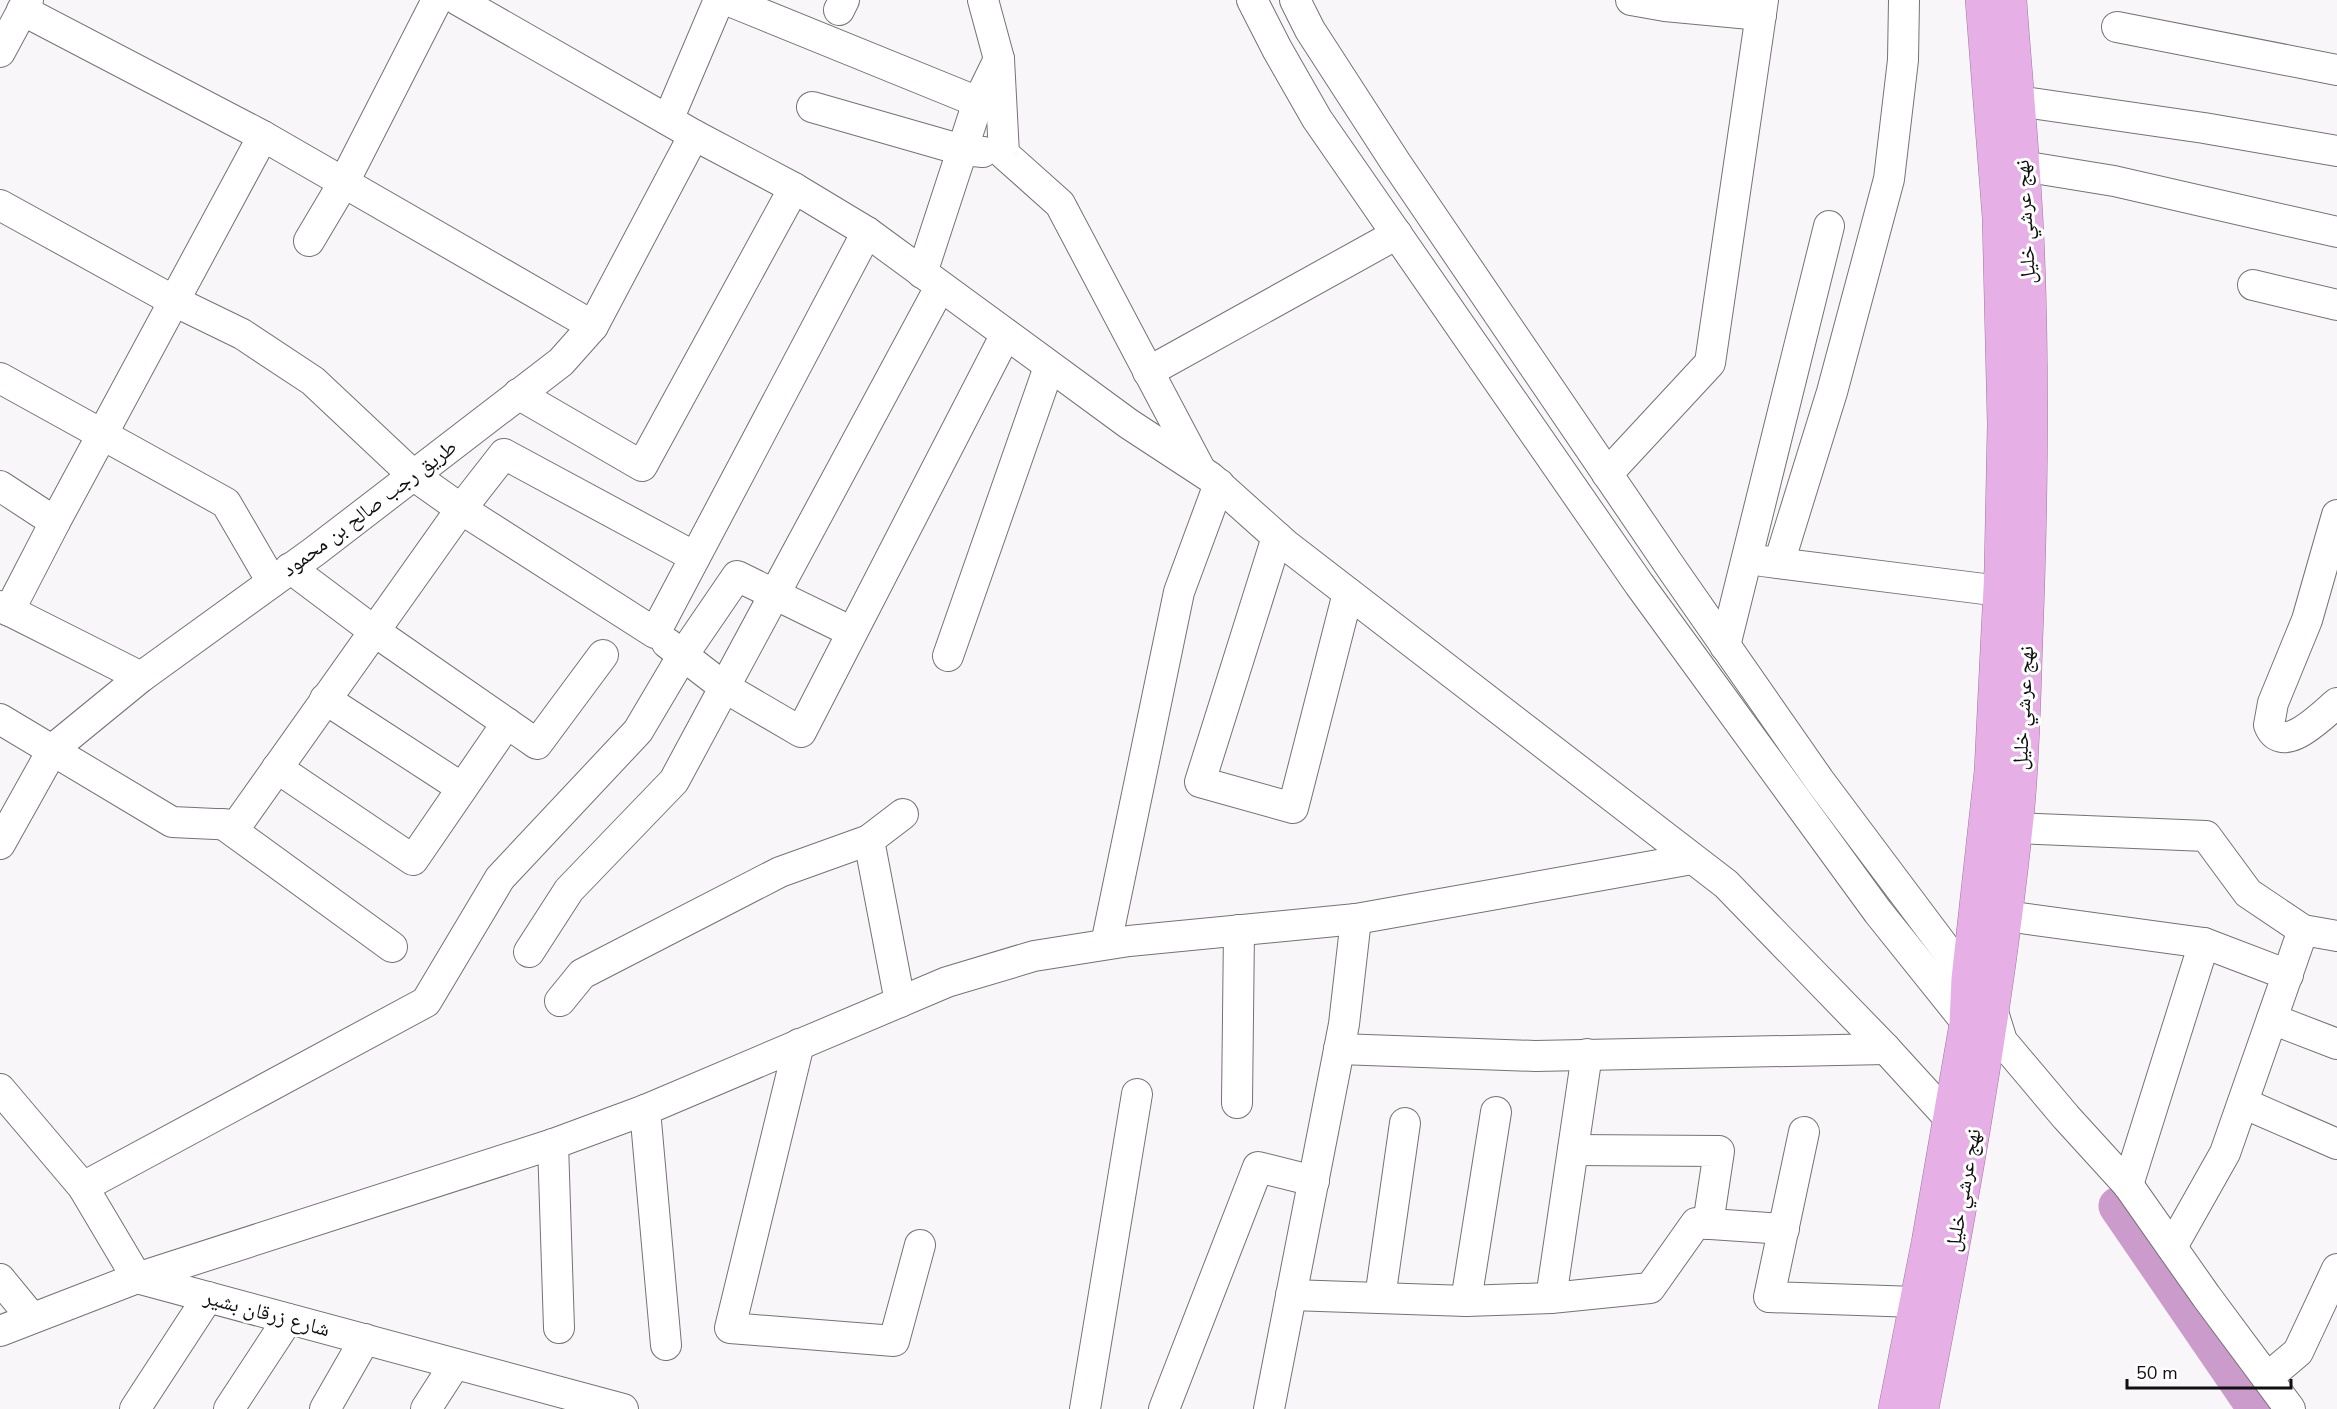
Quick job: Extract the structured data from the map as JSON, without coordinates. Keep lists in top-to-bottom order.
{
  "streets": {
    "highway": ["نهج عرشي خليل"],
    "street": ["طريق رجب صالح بن محمود", "شارع زرقان بشير"]
  },
  "scale_bar": "50 m"
}
